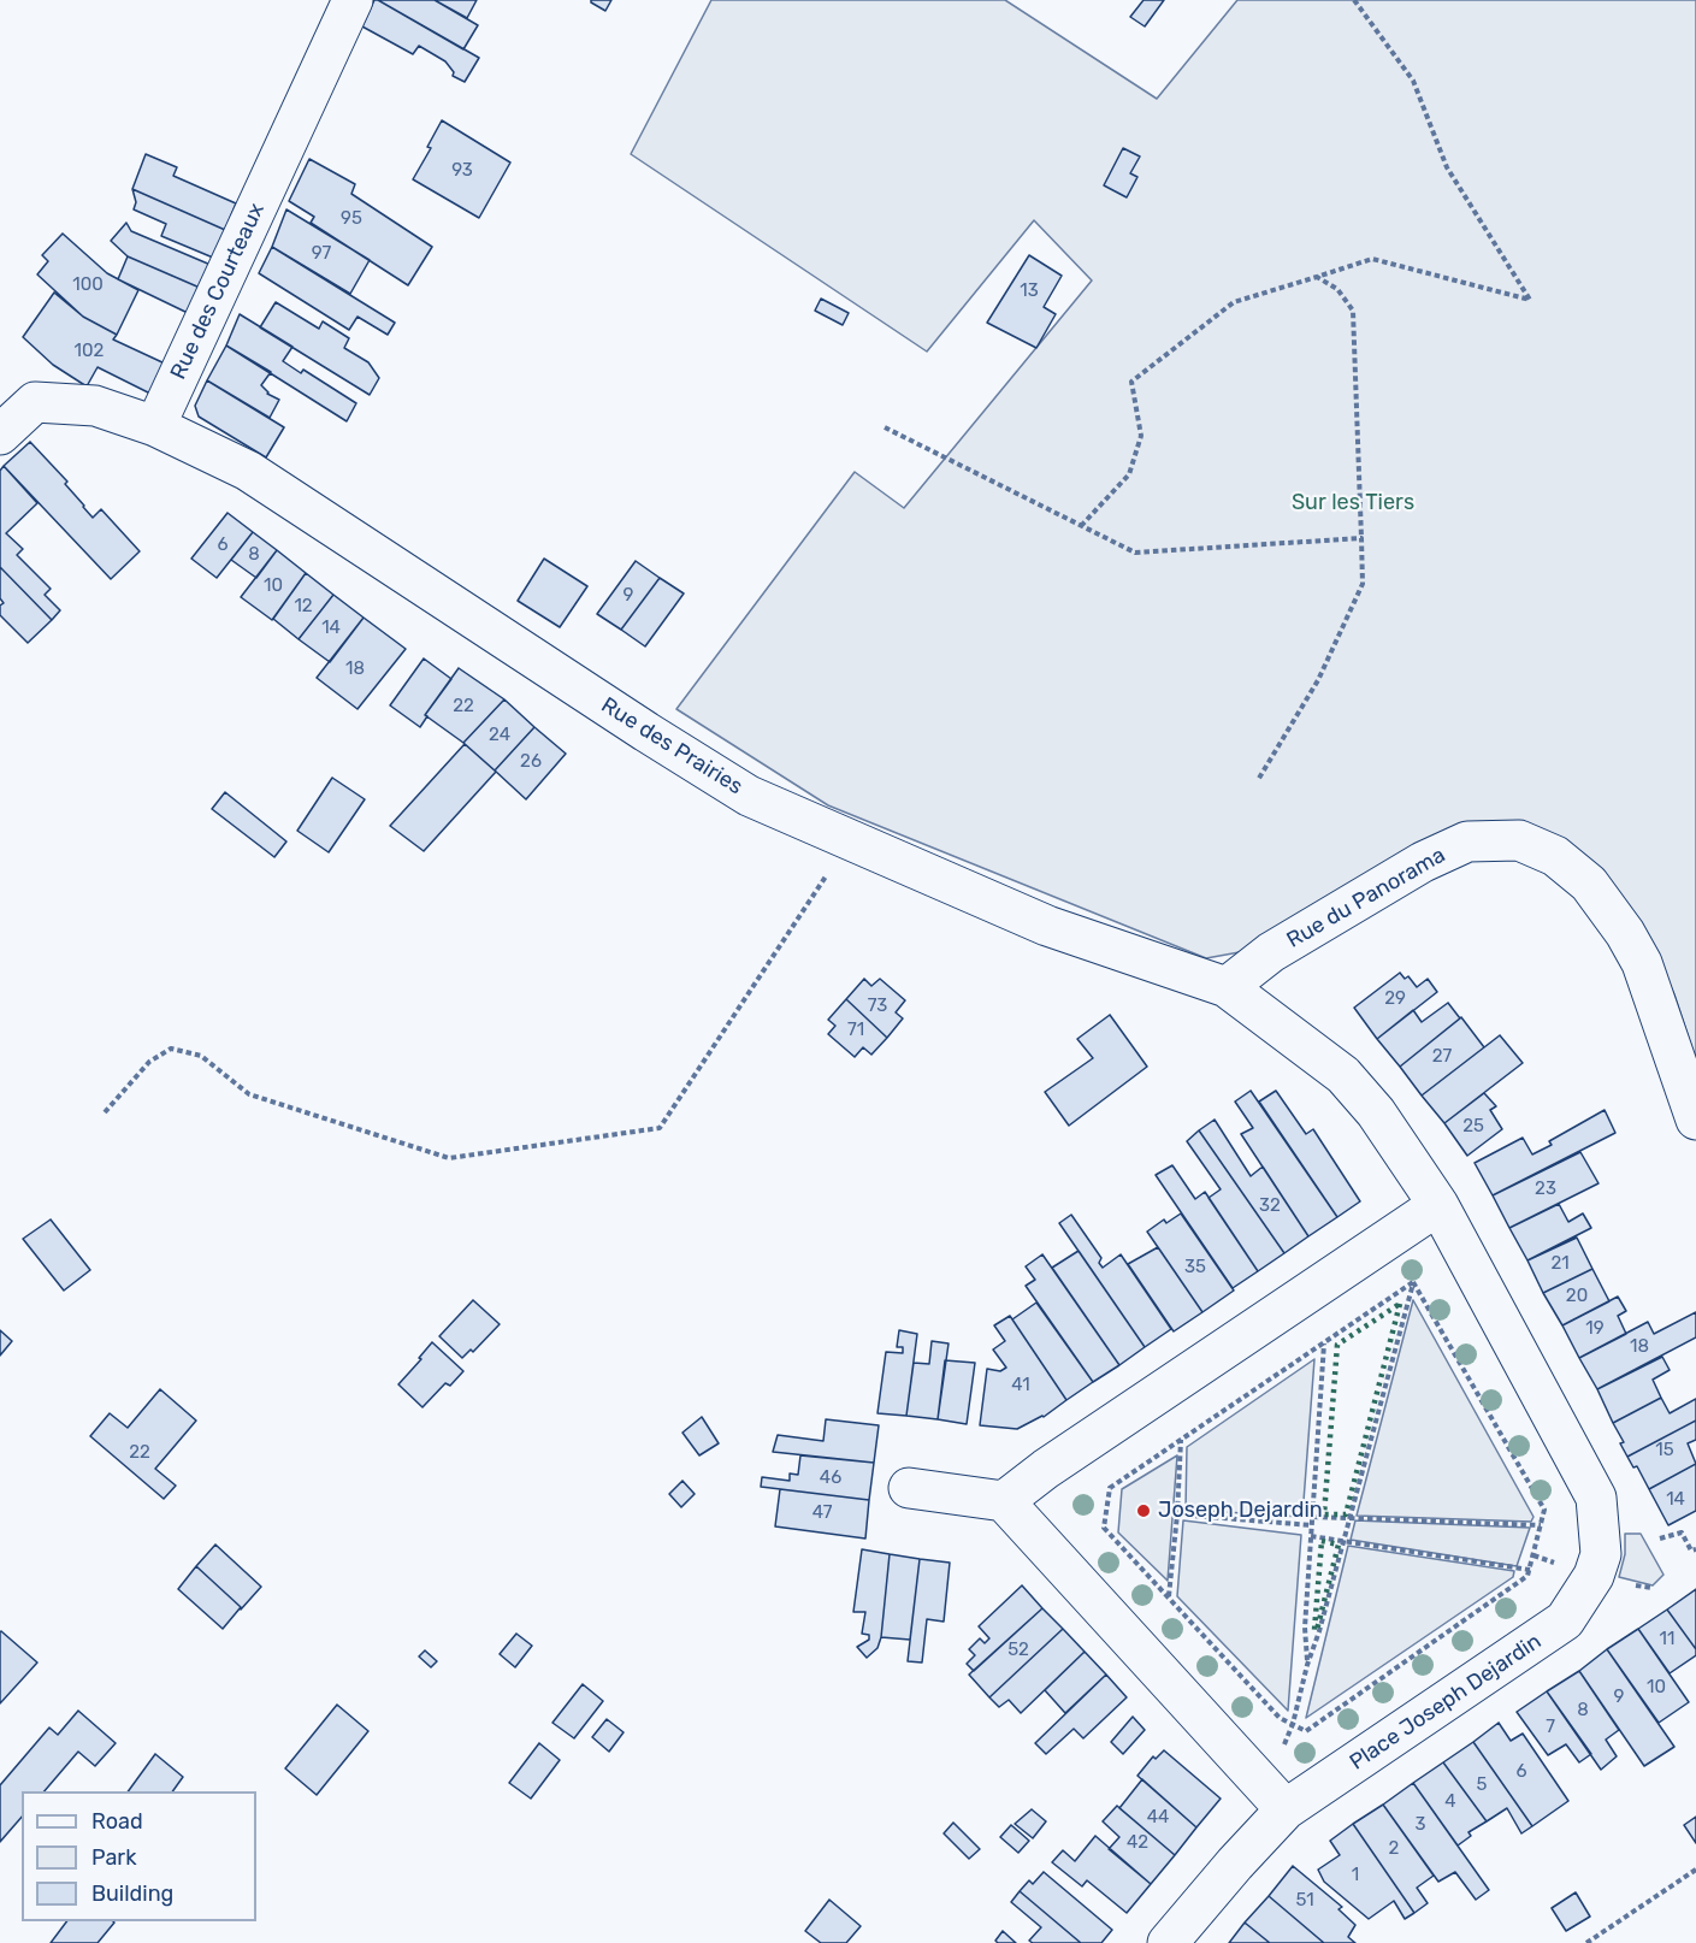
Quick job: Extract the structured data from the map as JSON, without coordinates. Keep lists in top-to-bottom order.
{
  "streets": {
    "street": [
      "Rue des Courteaux",
      "Rue des Prairies",
      "Rue du Panorama",
      "Place Joseph Dejardin"
    ]
  },
  "crossings": [
    ["Rue des Courteaux", "Rue des Prairies"],
    ["Rue des Prairies", "Rue du Panorama"],
    ["Rue des Prairies", "Place Joseph Dejardin"],
    ["Rue du Panorama", "Place Joseph Dejardin"]
  ],
  "parks": ["Sur les Tiers"],
  "places": ["Joseph Dejardin"],
  "house_numbers": [
    "93",
    "95",
    "97",
    "100",
    "13",
    "102",
    "6",
    "8",
    "10",
    "9",
    "12",
    "14",
    "18",
    "22",
    "24",
    "26",
    "29",
    "73",
    "71",
    "27",
    "25",
    "23",
    "32",
    "21",
    "35",
    "20",
    "19",
    "18",
    "41",
    "15",
    "22",
    "46",
    "14",
    "47",
    "11",
    "52",
    "10",
    "9",
    "8",
    "7",
    "6",
    "5",
    "4",
    "44",
    "3",
    "42",
    "2",
    "1",
    "51"
  ],
  "legend": ["Road", "Park", "Building"]
}
